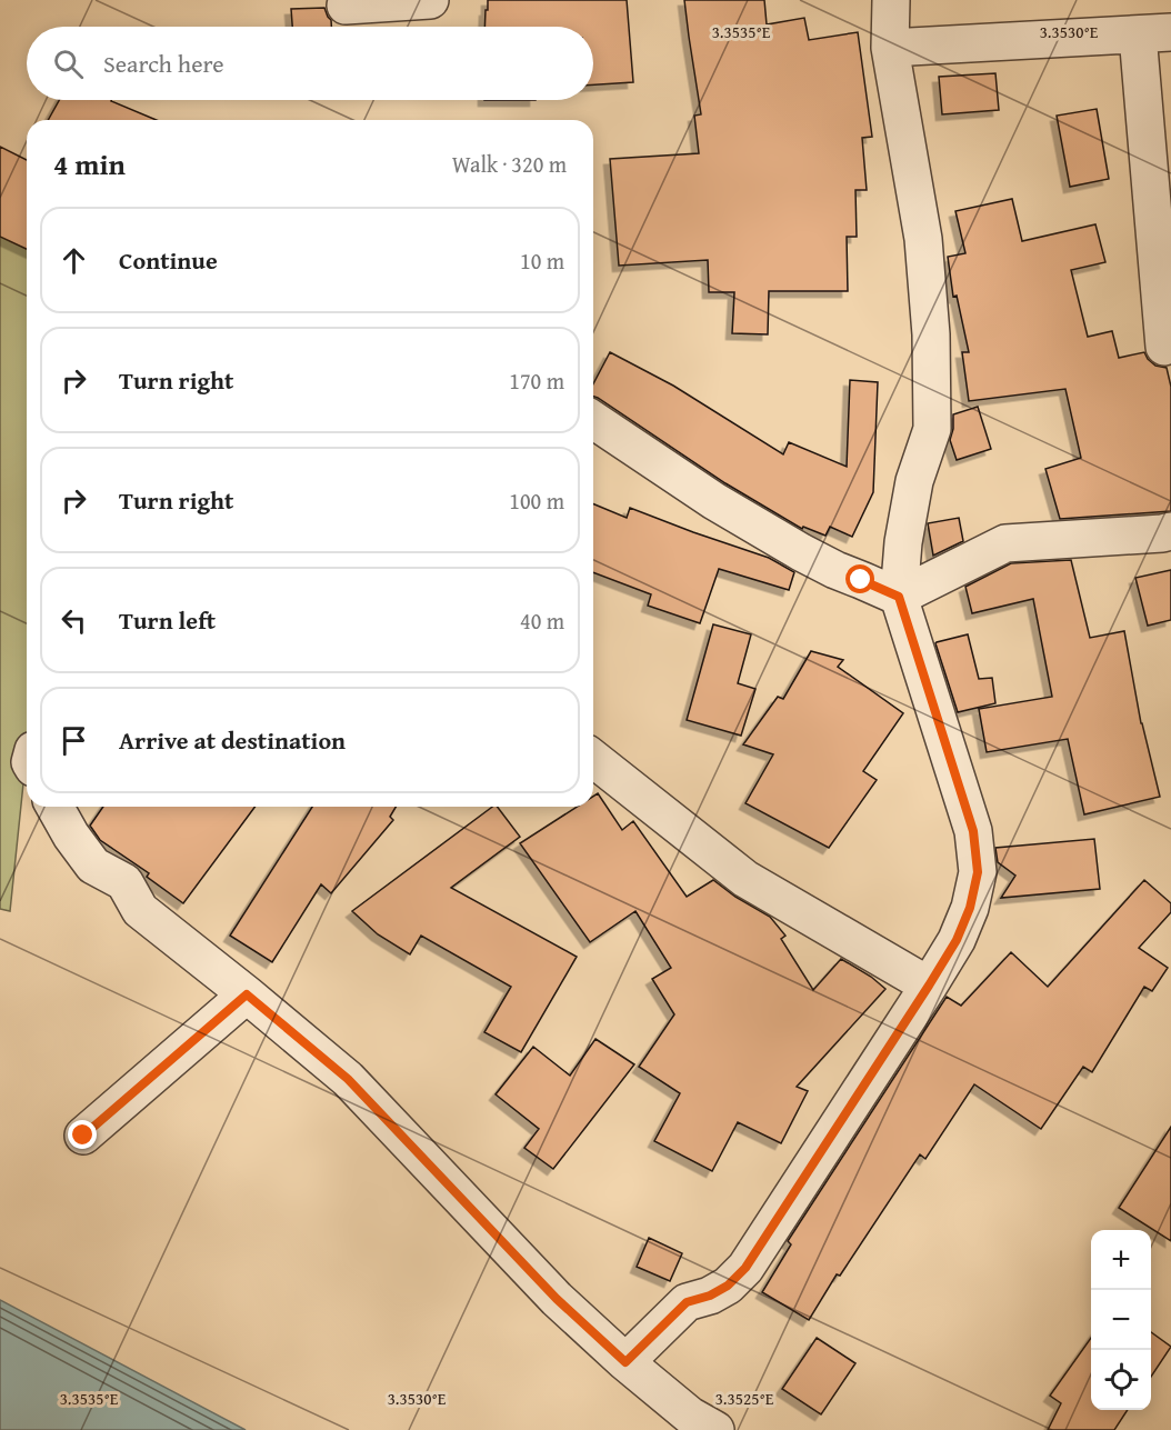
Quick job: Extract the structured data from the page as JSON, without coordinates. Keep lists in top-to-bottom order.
{
  "page": {
    "search": "Search here",
    "heading": ["4 min", "Walk · 320 m"],
    "list": [
      ["Continue", "10 m"],
      ["Turn right", "170 m"],
      ["Turn right", "100 m"],
      ["Turn left", "40 m"],
      "Arrive at destination"
    ],
    "map_buttons": ["+", "−"]
  },
  "coordinates": ["3.3535°E", "3.3530°E", "3.3525°E"]
}
